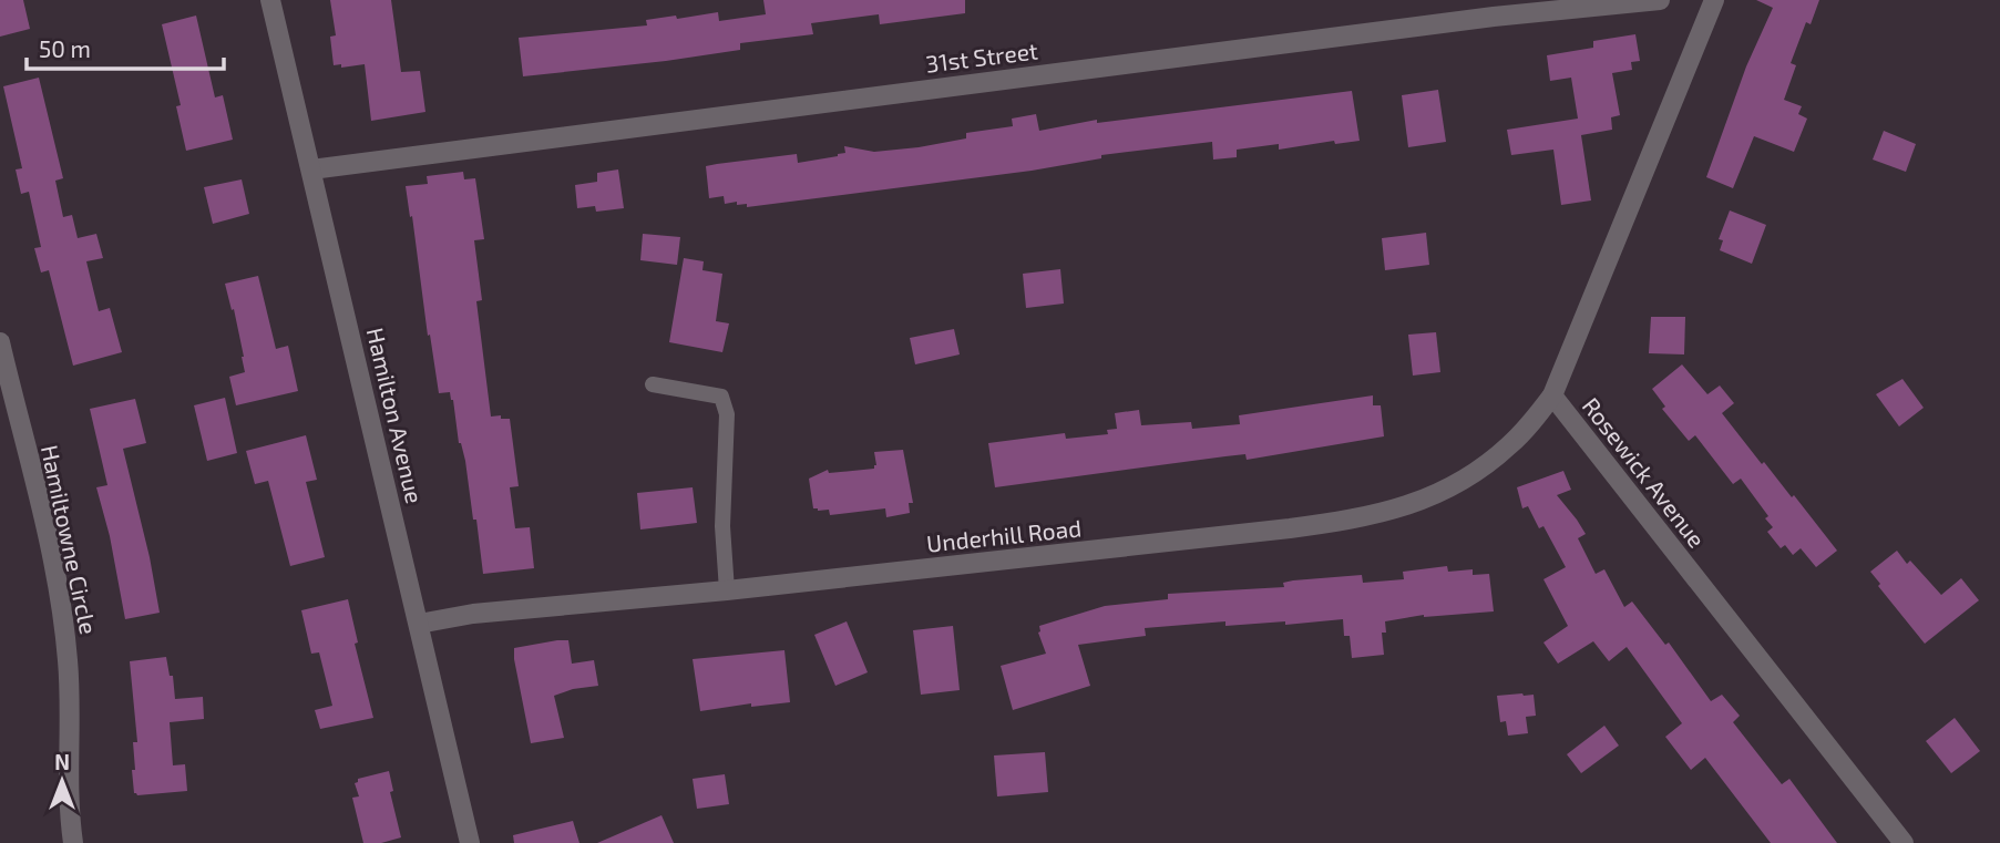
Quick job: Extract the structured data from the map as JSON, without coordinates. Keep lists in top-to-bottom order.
{
  "streets": {
    "street": [
      "31st Street",
      "Hamilton Avenue",
      "Rosewick Avenue",
      "Underhill Road",
      "Hamiltowne Circle"
    ]
  },
  "crossings": [
    ["31st Street", "Hamilton Avenue"],
    ["Hamilton Avenue", "Underhill Road"],
    ["Rosewick Avenue", "Underhill Road"]
  ],
  "scale_bar": "50 m",
  "north": "top"
}
